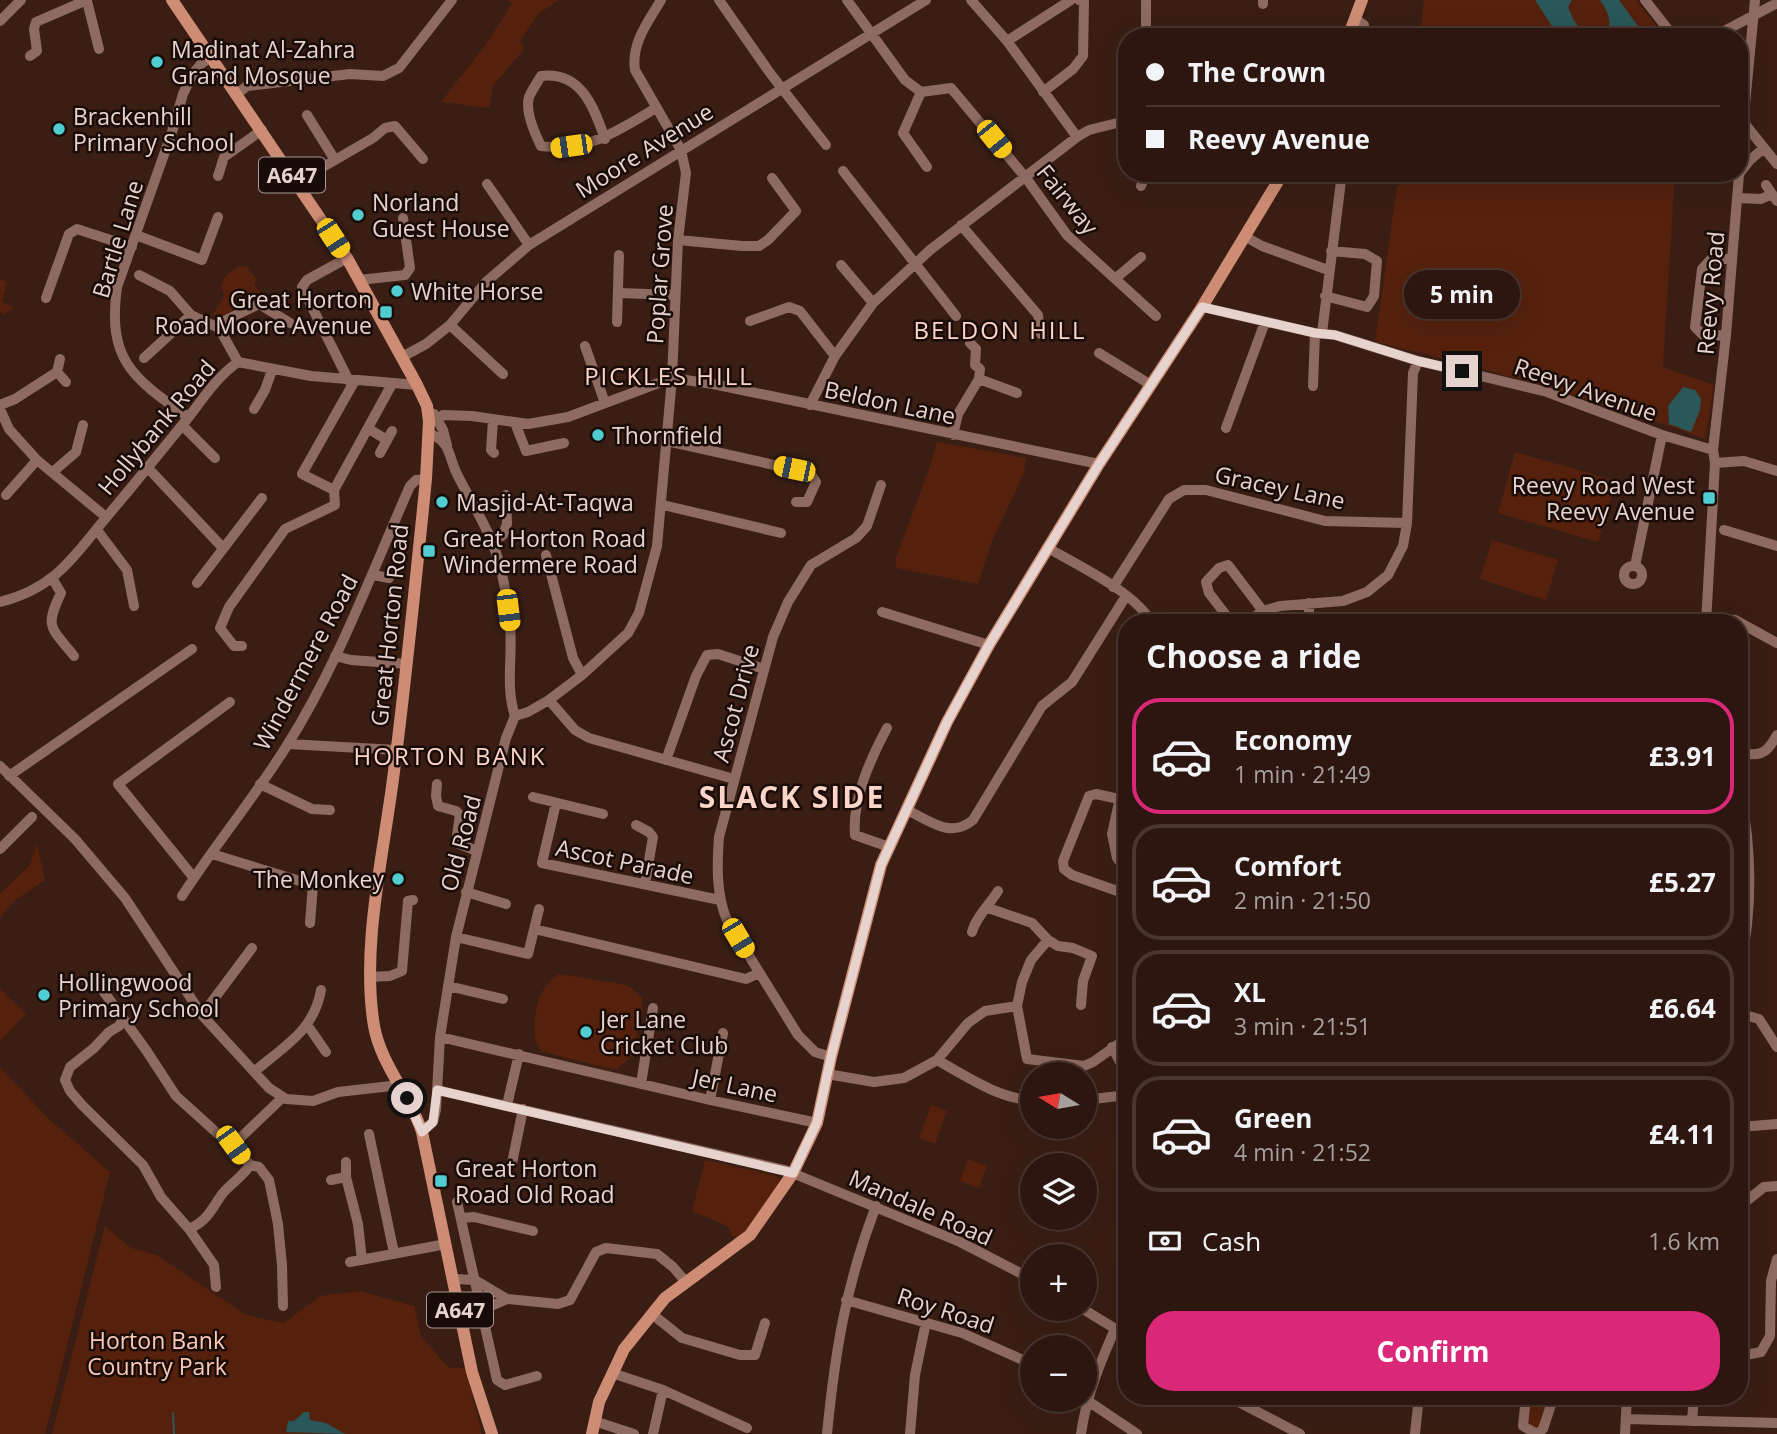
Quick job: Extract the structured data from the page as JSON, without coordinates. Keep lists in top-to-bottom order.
{
  "streets": {
    "main road": ["A647", "Great Horton Road"],
    "street": [
      "Moore Avenue",
      "Fairway",
      "Bartle Lane",
      "Poplar Grove",
      "Reevy Road",
      "Reevy Avenue",
      "Beldon Lane",
      "Hollybank Road",
      "Gracey Lane",
      "Windermere Road",
      "Ascot Drive",
      "Old Road",
      "Ascot Parade",
      "Jer Lane",
      "Mandale Road",
      "Roy Road"
    ]
  },
  "crossings": [
    ["Moore Avenue", "Poplar Grove"],
    ["Moore Avenue", "Great Horton Road"],
    ["Bartle Lane", "Hollybank Road"],
    ["Bartle Lane", "Great Horton Road"],
    ["Poplar Grove", "Beldon Lane"],
    ["Poplar Grove", "Old Road"],
    ["Reevy Road", "Reevy Avenue"],
    ["Hollybank Road", "Great Horton Road"],
    ["Great Horton Road", "Windermere Road"],
    ["Great Horton Road", "Old Road"],
    ["Ascot Drive", "Ascot Parade"],
    ["Old Road", "Jer Lane"],
    ["Old Road", "Mandale Road"]
  ],
  "districts": [
    "BELDON HILL",
    "PICKLES HILL",
    "HORTON BANK",
    "SLACK SIDE"
  ],
  "parks": ["Horton Bank Country Park"],
  "places": {
    "other": [
      "Madinat Al-Zahra Grand Mosque",
      "Brackenhill Primary School",
      "Norland Guest House",
      "White Horse",
      "Thornfield",
      "Masjid-At-Taqwa",
      "The Monkey",
      "Hollingwood Primary School",
      "Jer Lane Cricket Club"
    ],
    "transit": [
      "Great Horton Road Moore Avenue",
      "Reevy Road West Reevy Avenue",
      "Great Horton Road Windermere Road",
      "Great Horton Road Old Road"
    ]
  },
  "north": "left",
  "page": {
    "banner": ["The Crown", "Reevy Avenue"],
    "bubble": "5 min",
    "heading": "Choose a ride",
    "list": [
      {
        "name": "Economy",
        "note": "1 min · 21:49",
        "value": "£3.91"
      },
      {
        "name": "Comfort",
        "note": "2 min · 21:50",
        "value": "£5.27"
      },
      {
        "name": "XL",
        "note": "3 min · 21:51",
        "value": "£6.64"
      },
      {
        "name": "Green",
        "note": "4 min · 21:52",
        "value": "£4.11"
      }
    ],
    "map_buttons": ["+", "−"],
    "pay": ["Cash", "1.6 km"],
    "buttons": "Confirm"
  }
}
